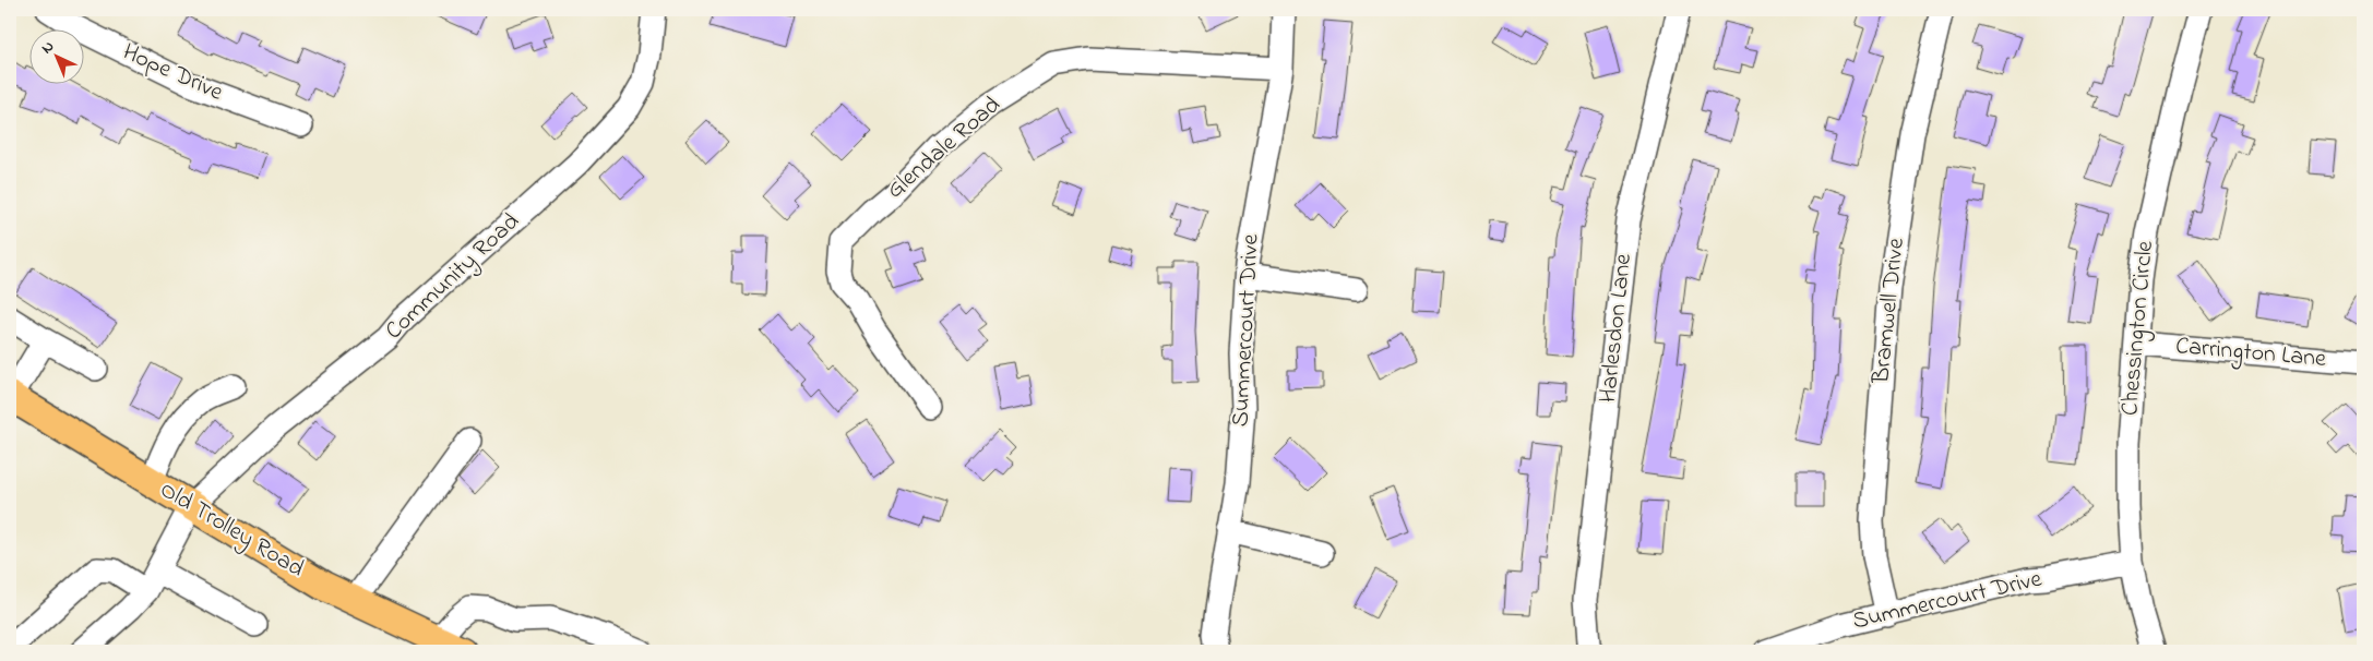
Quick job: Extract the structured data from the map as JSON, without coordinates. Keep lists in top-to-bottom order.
{
  "streets": {
    "main road": ["Old Trolley Road"],
    "street": [
      "Hope Drive",
      "Glendale Road",
      "Community Road",
      "Bramwell Drive",
      "Harlesdon Lane",
      "Chessington Circle",
      "Summercourt Drive",
      "Carrington Lane"
    ]
  },
  "crossings": [
    ["Glendale Road", "Summercourt Drive"],
    ["Community Road", "Old Trolley Road"],
    ["Bramwell Drive", "Summercourt Drive"],
    ["Chessington Circle", "Summercourt Drive"],
    ["Chessington Circle", "Carrington Lane"]
  ],
  "north": "top left"
}
